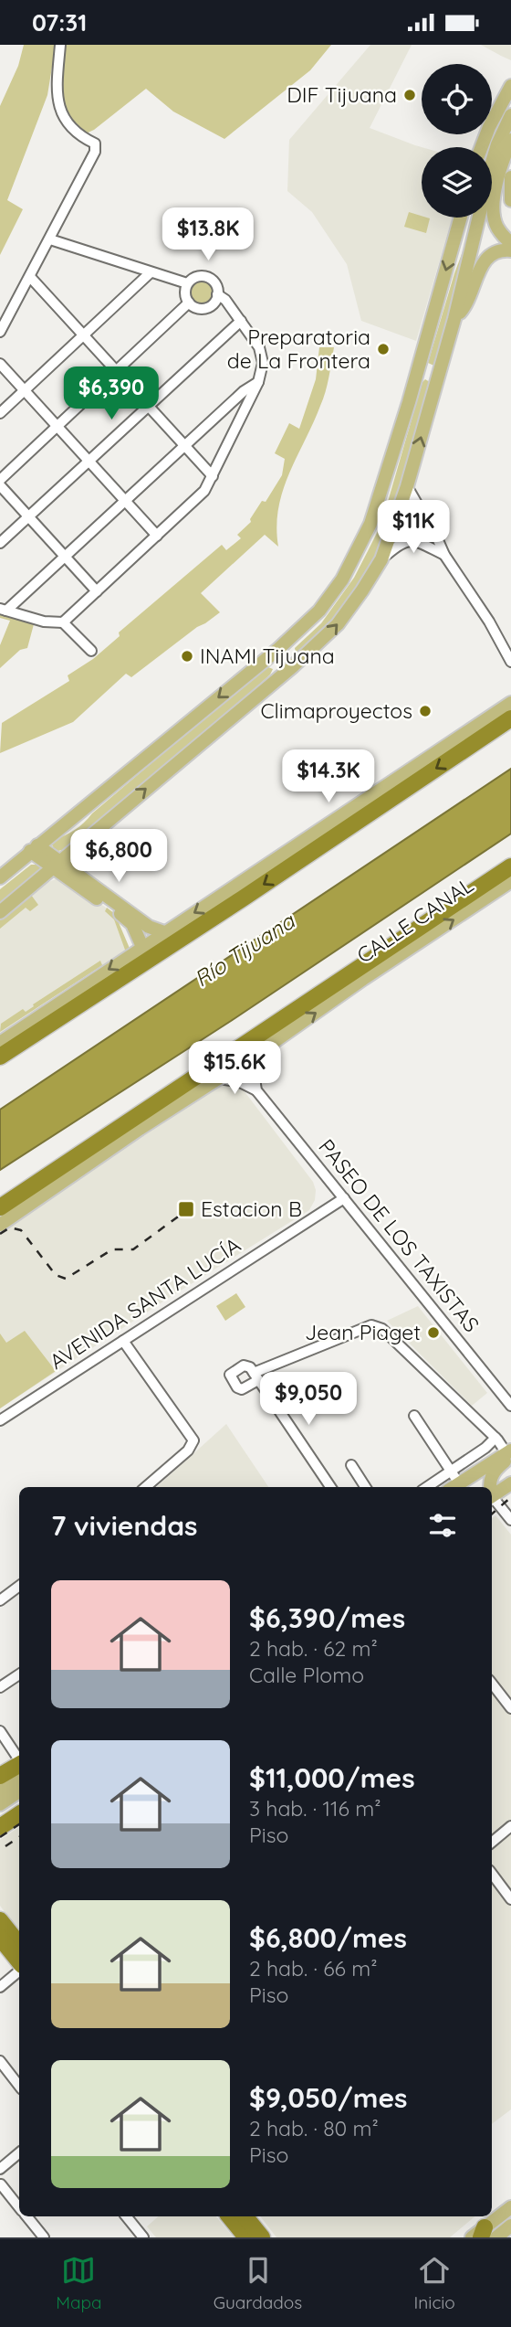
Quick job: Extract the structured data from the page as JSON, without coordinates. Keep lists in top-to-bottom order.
{
  "streets": {
    "main road": ["CALLE CANAL"],
    "street": ["PASEO DE LOS TAXISTAS", "AVENIDA SANTA LUCÍA"]
  },
  "crossings": [
    ["PASEO DE LOS TAXISTAS", "AVENIDA SANTA LUCÍA"]
  ],
  "one_way": ["CALLE CANAL"],
  "water": ["Río Tijuana"],
  "places": {
    "other": [
      "DIF Tijuana",
      "Preparatoria de La Frontera",
      "INAMI Tijuana",
      "Climaproyectos",
      "Jean Piaget"
    ],
    "transit": ["Estacion B"]
  },
  "page": {
    "status": "07:31",
    "price": [
      "$13.8K",
      "$6,390",
      "$11K",
      "$14.3K",
      "$6,800",
      "$15.6K",
      "$9,050"
    ],
    "heading": "7 viviendas",
    "list": [
      {
        "name": "$6,390/mes",
        "note": "2 hab. · 62 m² · Calle Plomo"
      },
      {
        "name": "$11,000/mes",
        "note": "3 hab. · 116 m² · Piso"
      },
      {
        "name": "$6,800/mes",
        "note": "2 hab. · 66 m² · Piso"
      },
      {
        "name": "$9,050/mes",
        "note": "2 hab. · 80 m² · Piso"
      }
    ],
    "tabs": ["Mapa", "Guardados", "Inicio"]
  }
}
